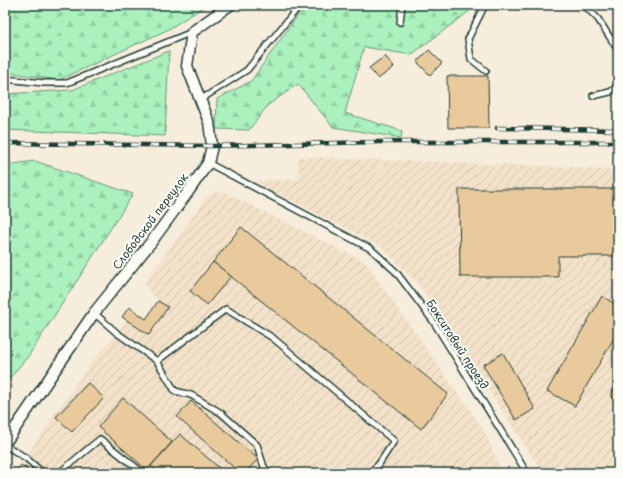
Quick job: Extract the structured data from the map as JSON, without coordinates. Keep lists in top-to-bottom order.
{
  "streets": {
    "street": ["Слободской переулок"],
    "lane": ["Бокситовый проезд"]
  },
  "crossings": [
    ["Слободской переулок", "Бокситовый проезд"]
  ]
}
